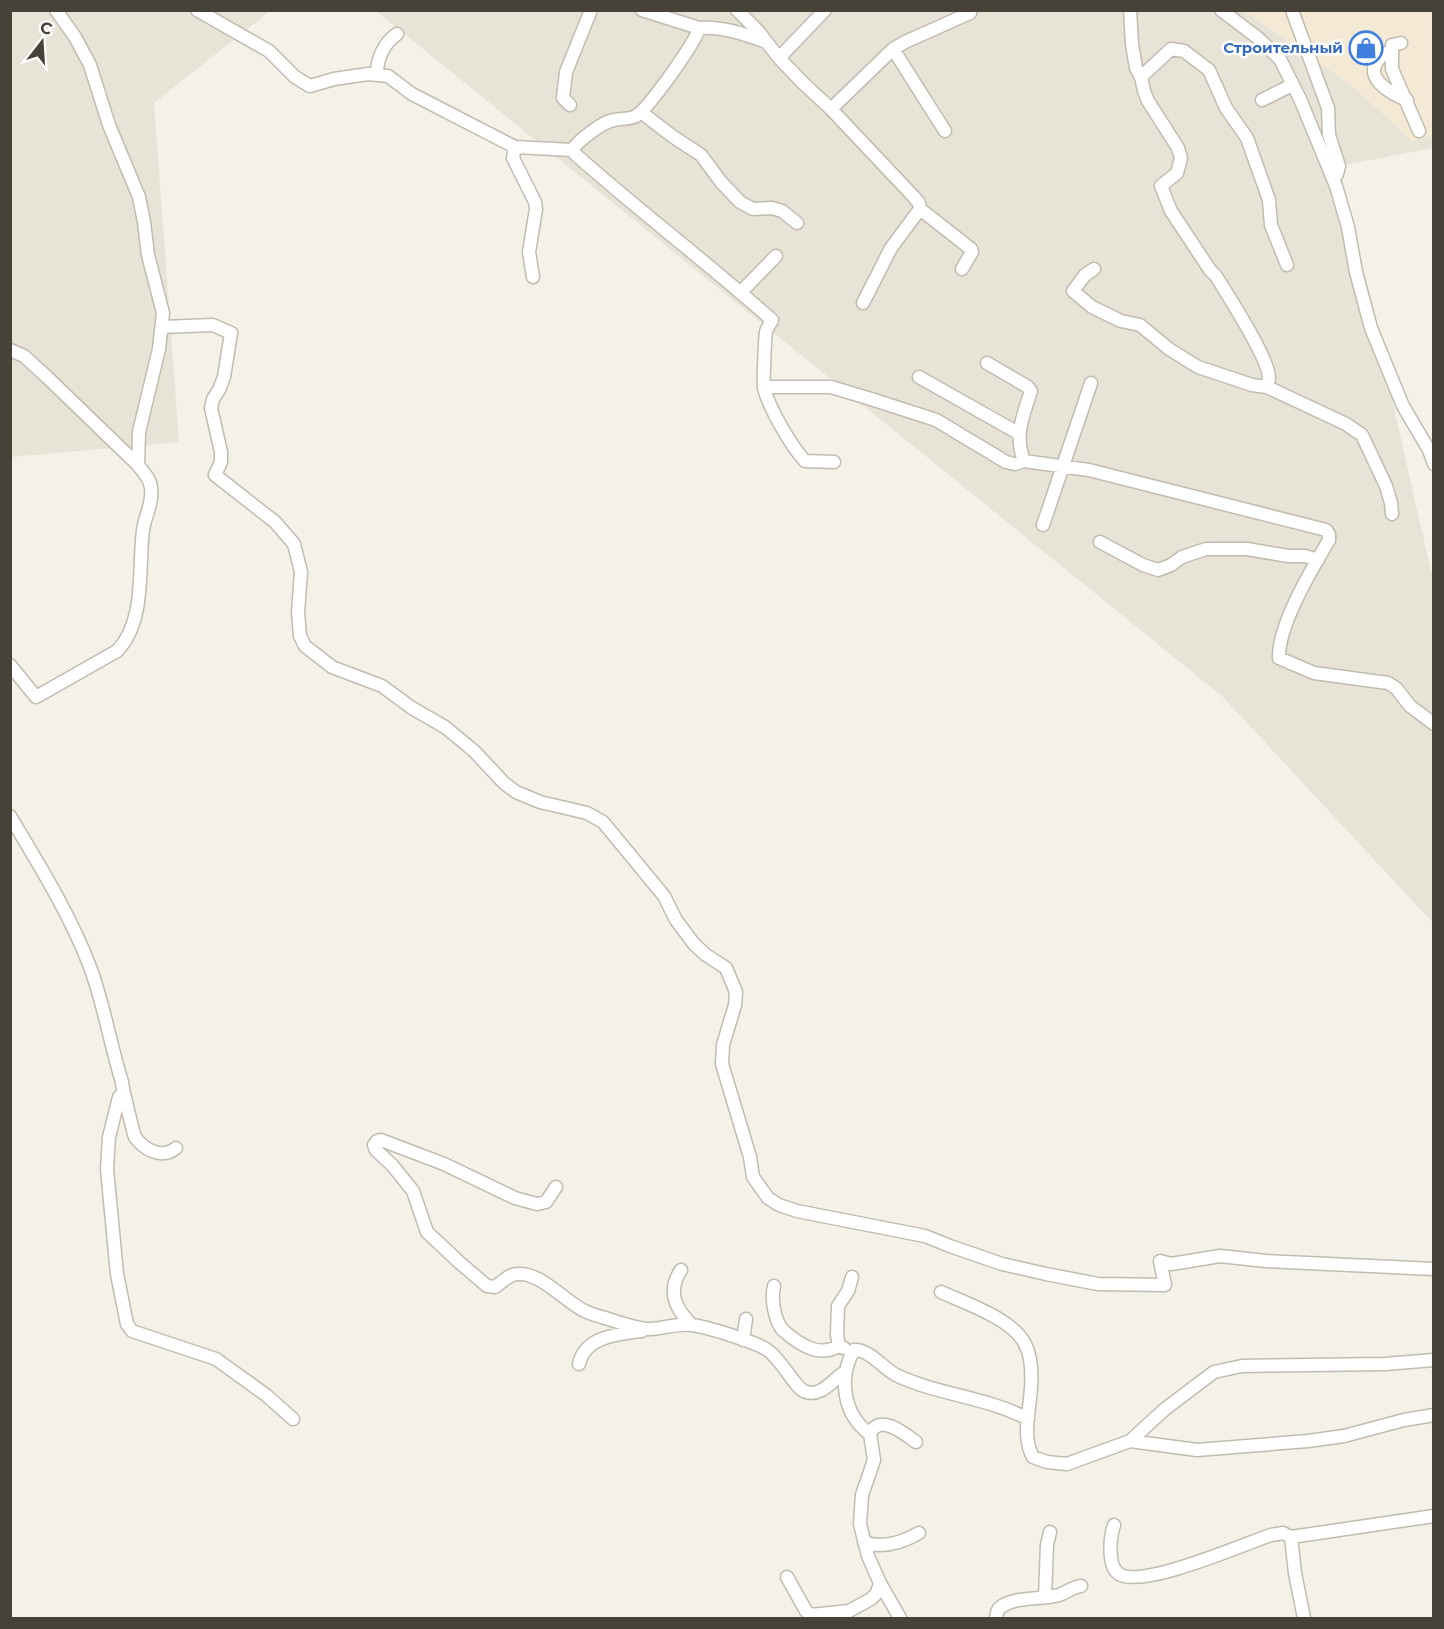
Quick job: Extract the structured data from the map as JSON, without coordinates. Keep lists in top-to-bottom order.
{
  "places": {
    "shop": ["Строительный"]
  },
  "north": "top"
}
